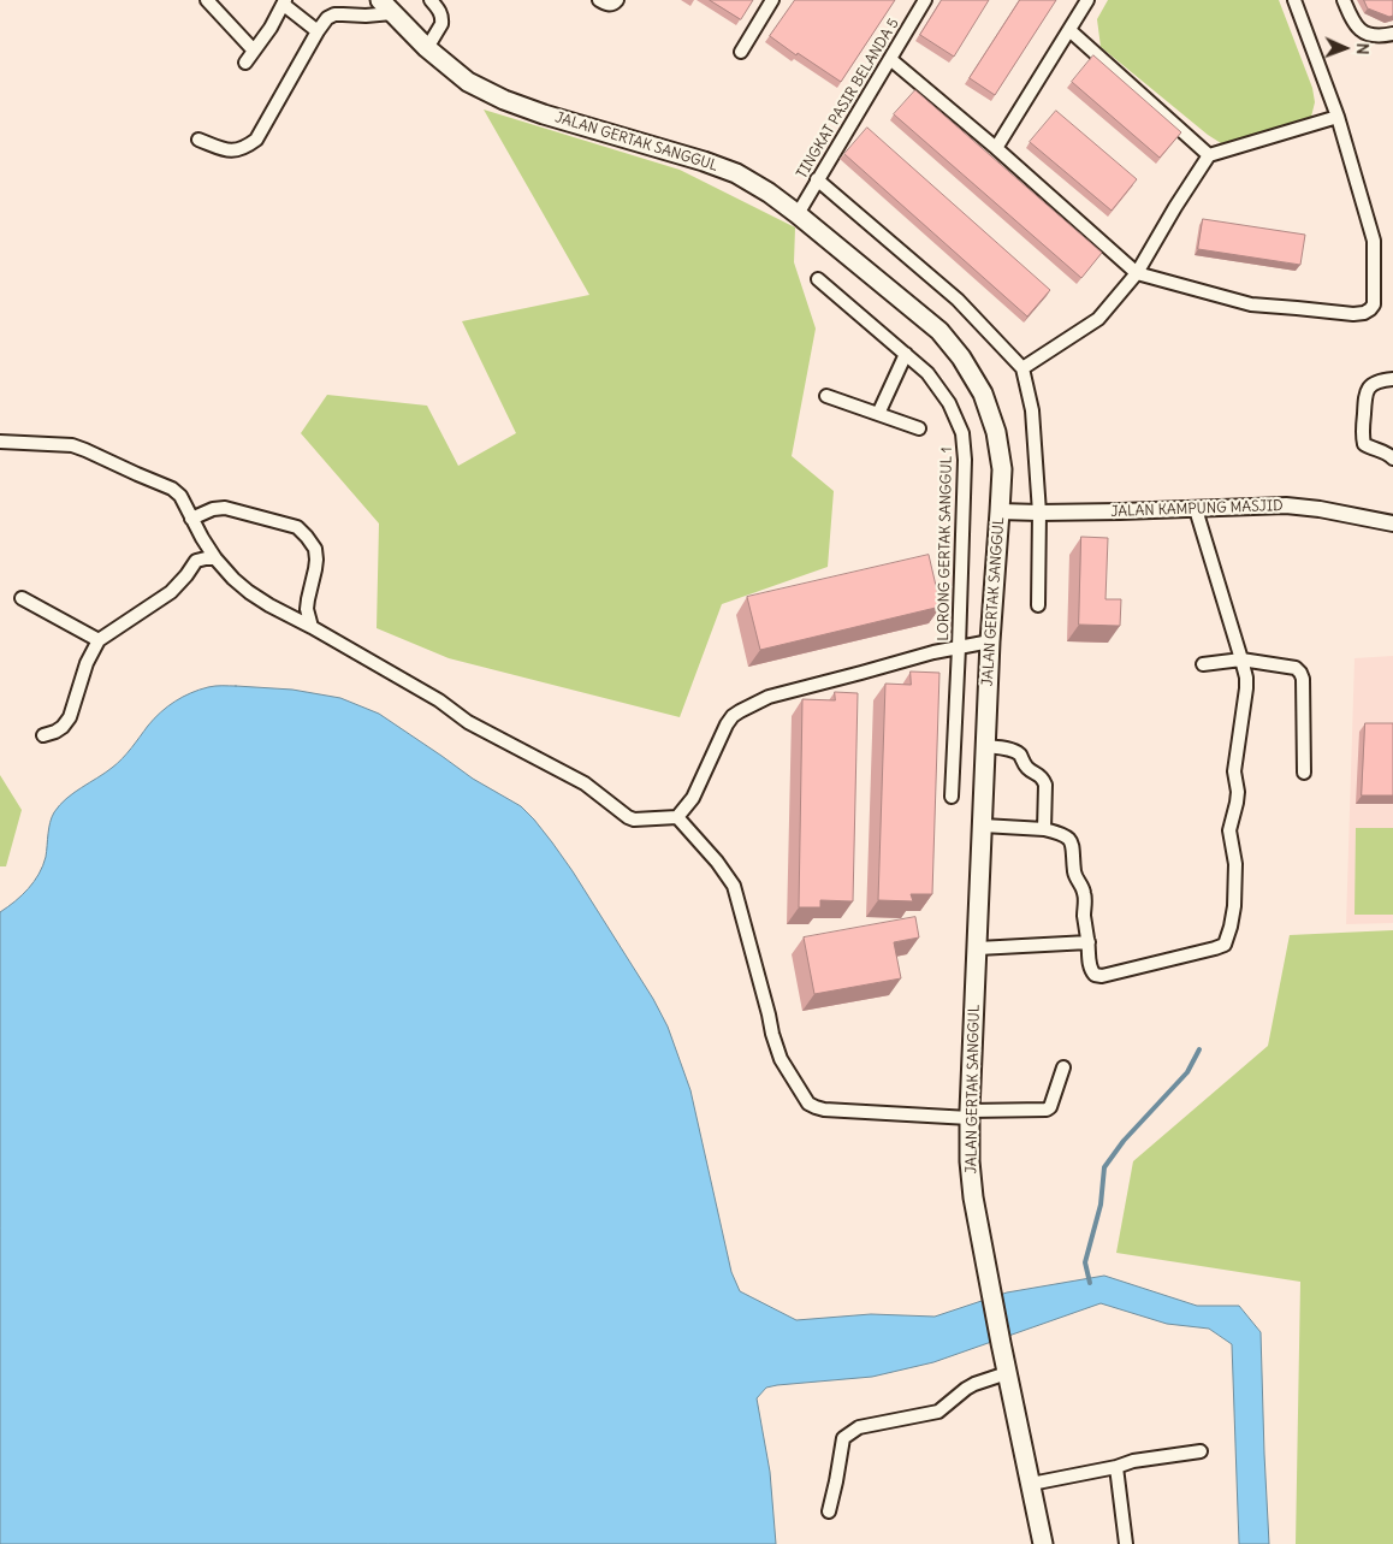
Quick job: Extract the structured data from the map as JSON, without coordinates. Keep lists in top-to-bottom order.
{
  "streets": {
    "main road": ["JALAN GERTAK SANGGUL"],
    "street": ["TINGKAT PASIR BELANDA 5", "JALAN KAMPUNG MASJID", "LORONG GERTAK SANGGUL 1"]
  },
  "crossings": [
    ["TINGKAT PASIR BELANDA 5", "JALAN GERTAK SANGGUL"],
    ["JALAN GERTAK SANGGUL", "JALAN KAMPUNG MASJID"]
  ],
  "north": "right"
}
